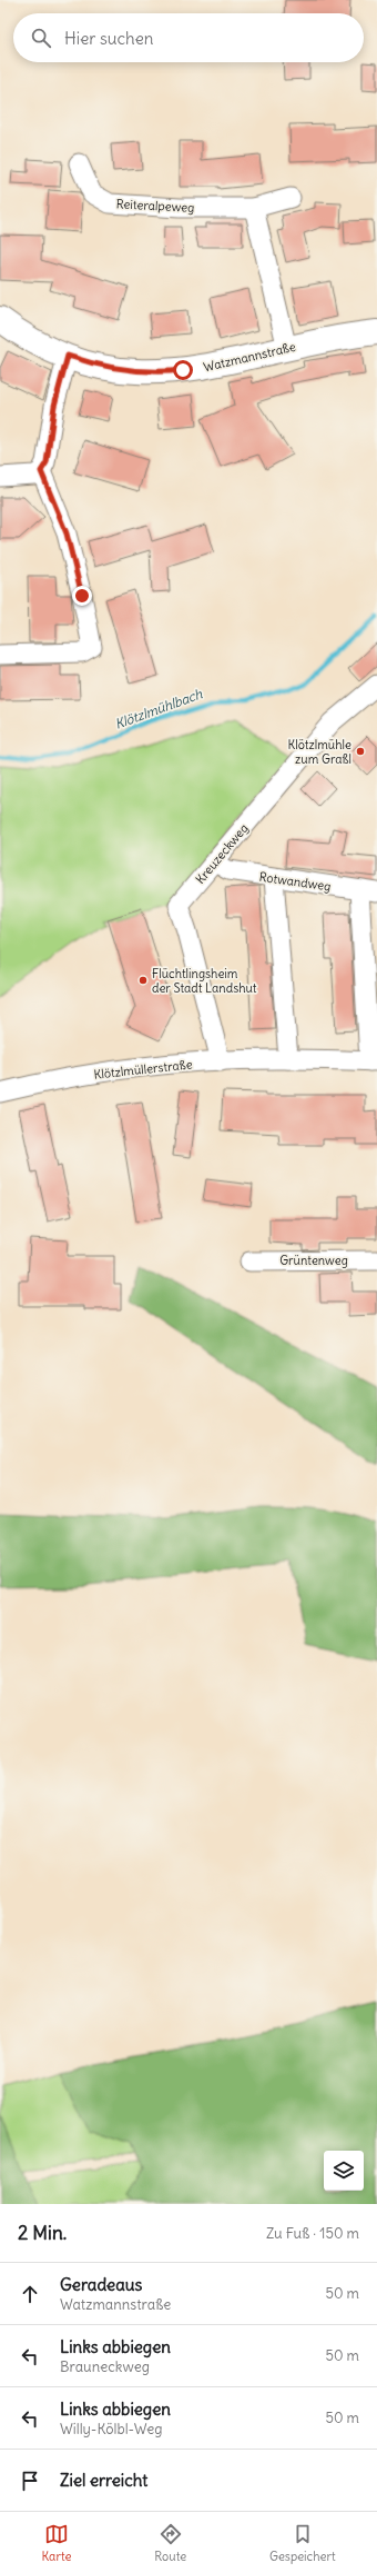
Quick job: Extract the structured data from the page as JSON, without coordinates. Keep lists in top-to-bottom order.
{
  "streets": {
    "street": [
      "Reiteralpeweg",
      "Watzmannstraße",
      "Kreuzeckweg",
      "Rotwandweg",
      "Klötzlmüllerstraße",
      "Grüntenweg"
    ]
  },
  "crossings": [
    ["Kreuzeckweg", "Rotwandweg"],
    ["Kreuzeckweg", "Klötzlmüllerstraße"],
    ["Rotwandweg", "Klötzlmüllerstraße"]
  ],
  "water": ["Klötzlmühlbach"],
  "places": ["Klötzlmühle zum Graßl", "Flüchtlingsheim der Stadt Landshut"],
  "page": {
    "search": "Hier suchen",
    "heading": ["2 Min.", "Zu Fuß · 150 m"],
    "list": [
      ["Geradeaus", "Watzmannstraße", "50 m"],
      ["Links abbiegen", "Brauneckweg", "50 m"],
      ["Links abbiegen", "Willy-Kölbl-Weg", "50 m"],
      "Ziel erreicht"
    ],
    "nav": ["Karte", "Route", "Gespeichert"]
  }
}
